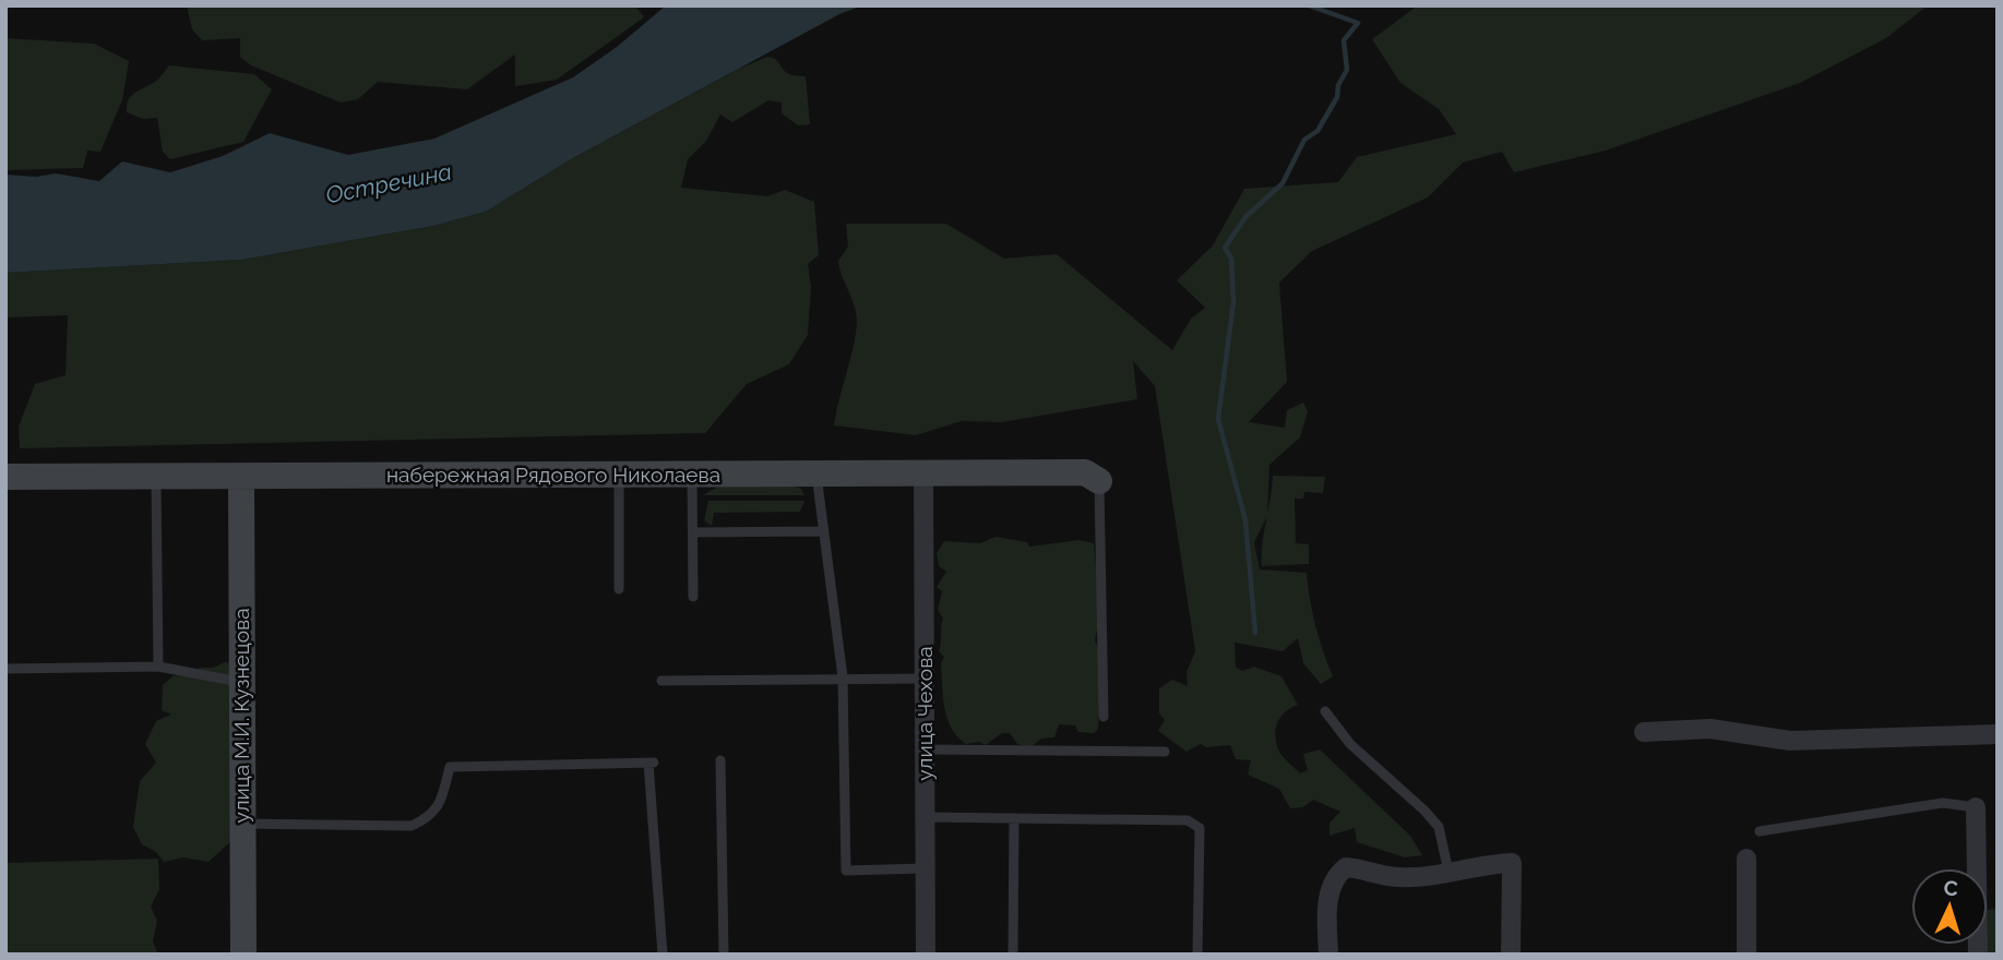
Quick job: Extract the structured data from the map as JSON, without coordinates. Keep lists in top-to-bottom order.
{
  "streets": {
    "street": ["набережная Рядового Николаева", "улица Чехова", "улица М.И. Кузнецова"]
  },
  "crossings": [
    ["набережная Рядового Николаева", "улица Чехова"],
    ["набережная Рядового Николаева", "улица М.И. Кузнецова"]
  ],
  "water": ["Остречина"],
  "north": "top"
}
